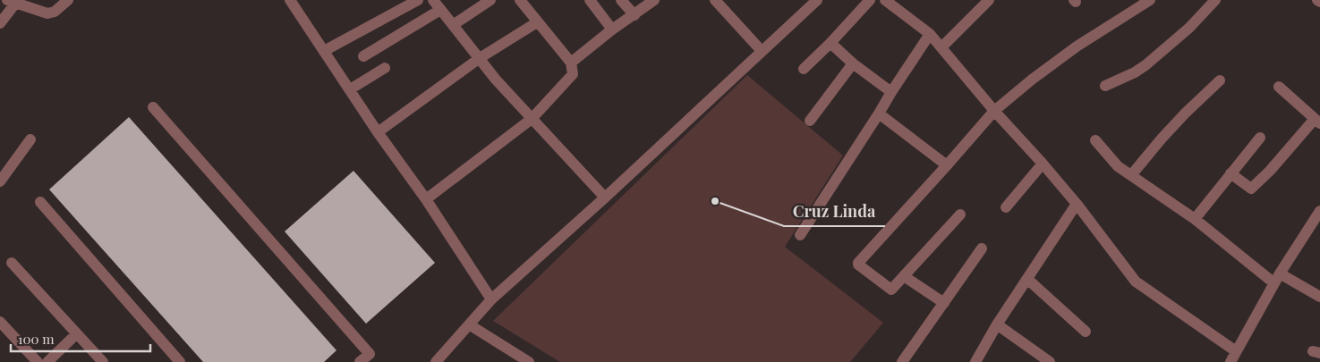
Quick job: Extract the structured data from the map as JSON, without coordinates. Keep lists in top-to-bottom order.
{
  "places": ["Cruz Linda"],
  "scale_bar": "100 m"
}
